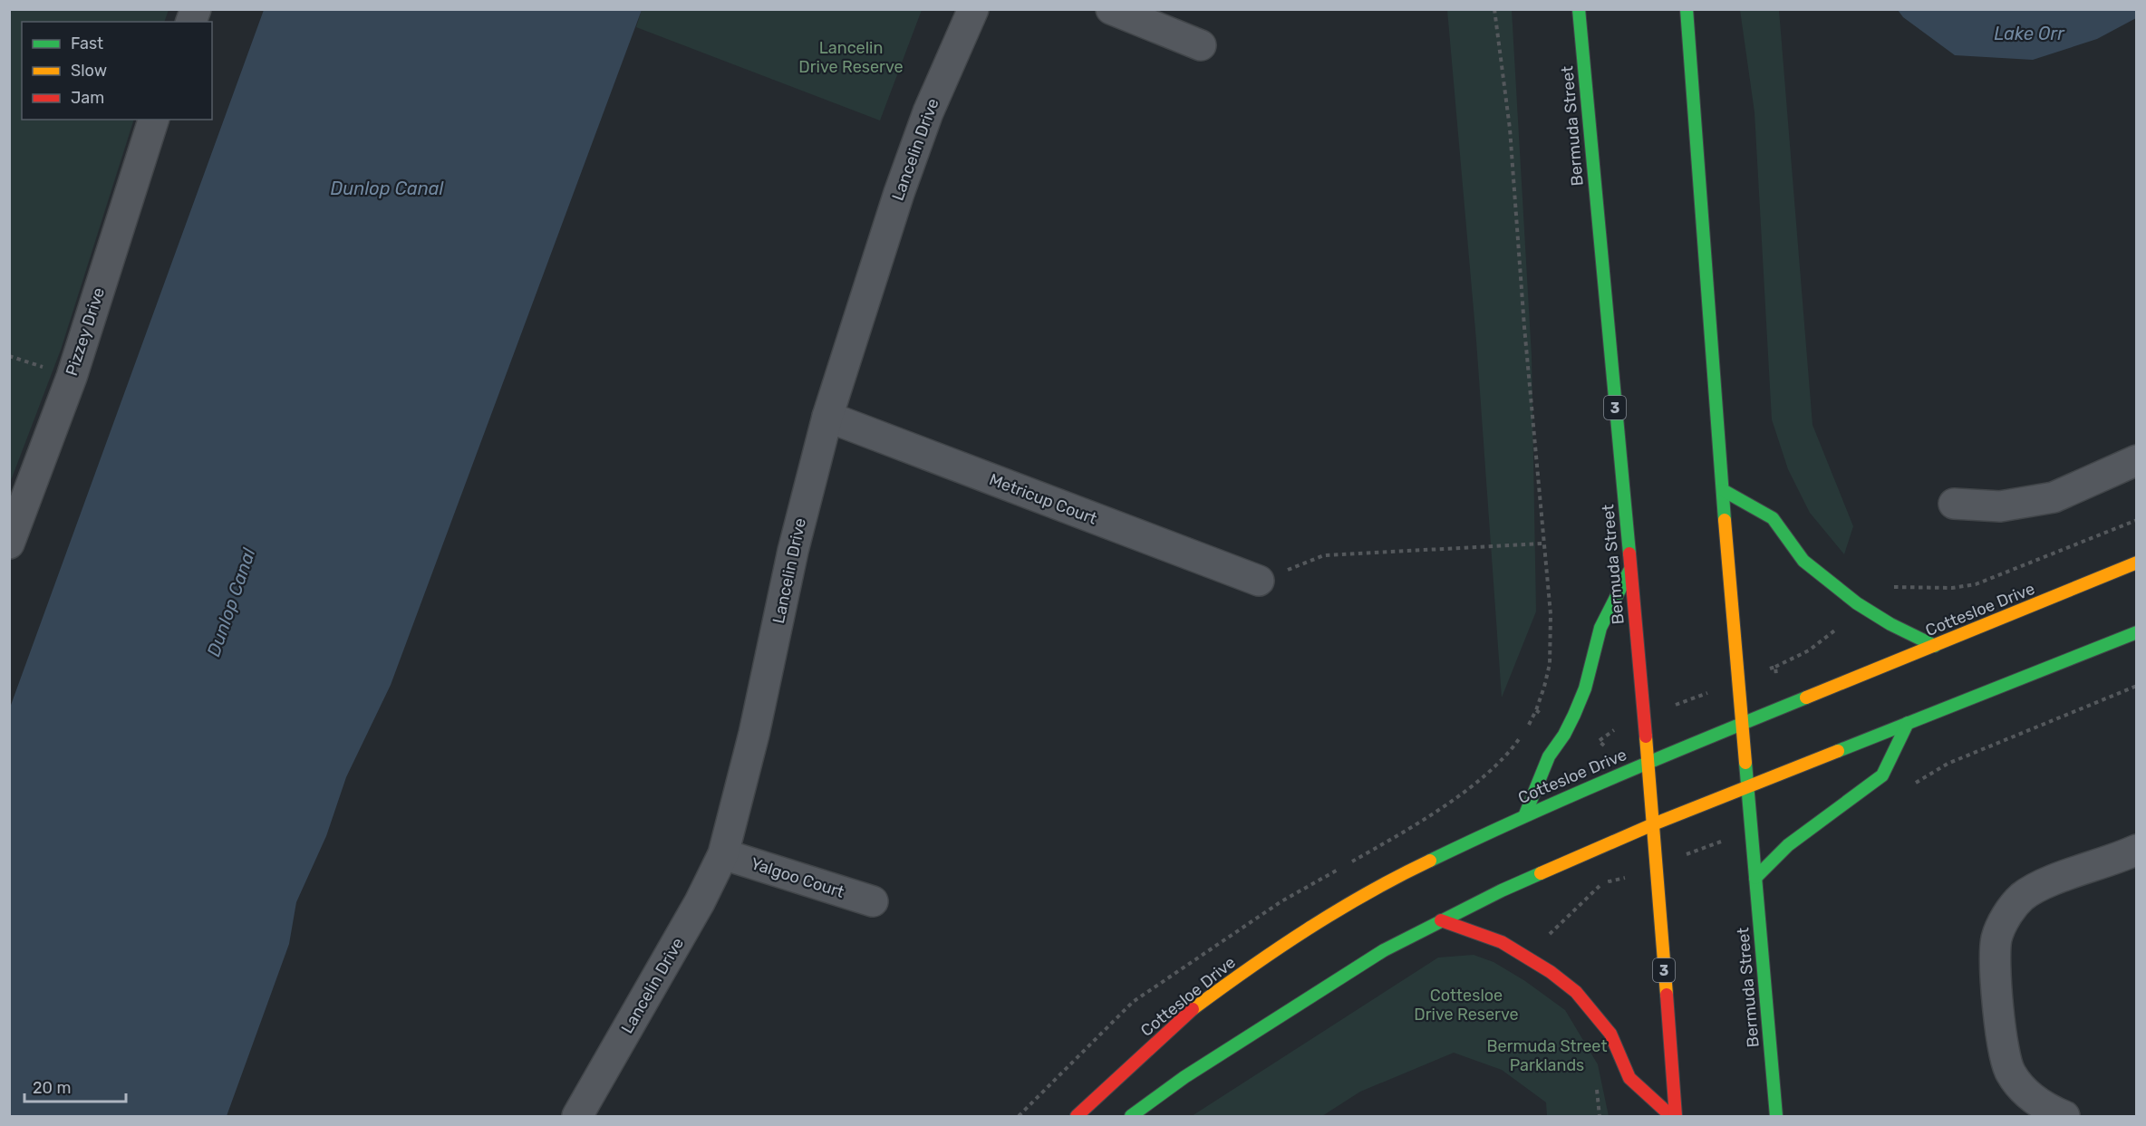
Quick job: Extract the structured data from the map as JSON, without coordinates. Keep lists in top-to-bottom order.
{
  "streets": {
    "main road": ["Bermuda Street", "3", "Cottesloe Drive"],
    "street": [
      "Lancelin Drive",
      "Pizzey Drive",
      "Metricup Court",
      "Yalgoo Court"
    ]
  },
  "crossings": [
    ["Bermuda Street", "Cottesloe Drive"],
    ["Lancelin Drive", "Metricup Court"],
    ["Lancelin Drive", "Yalgoo Court"]
  ],
  "water": ["Lake Orr", "Dunlop Canal"],
  "parks": ["Lancelin Drive Reserve", "Cottesloe Drive Reserve", "Bermuda Street Parklands"],
  "legend": ["Fast", "Slow", "Jam"],
  "scale_bar": "20 m"
}
